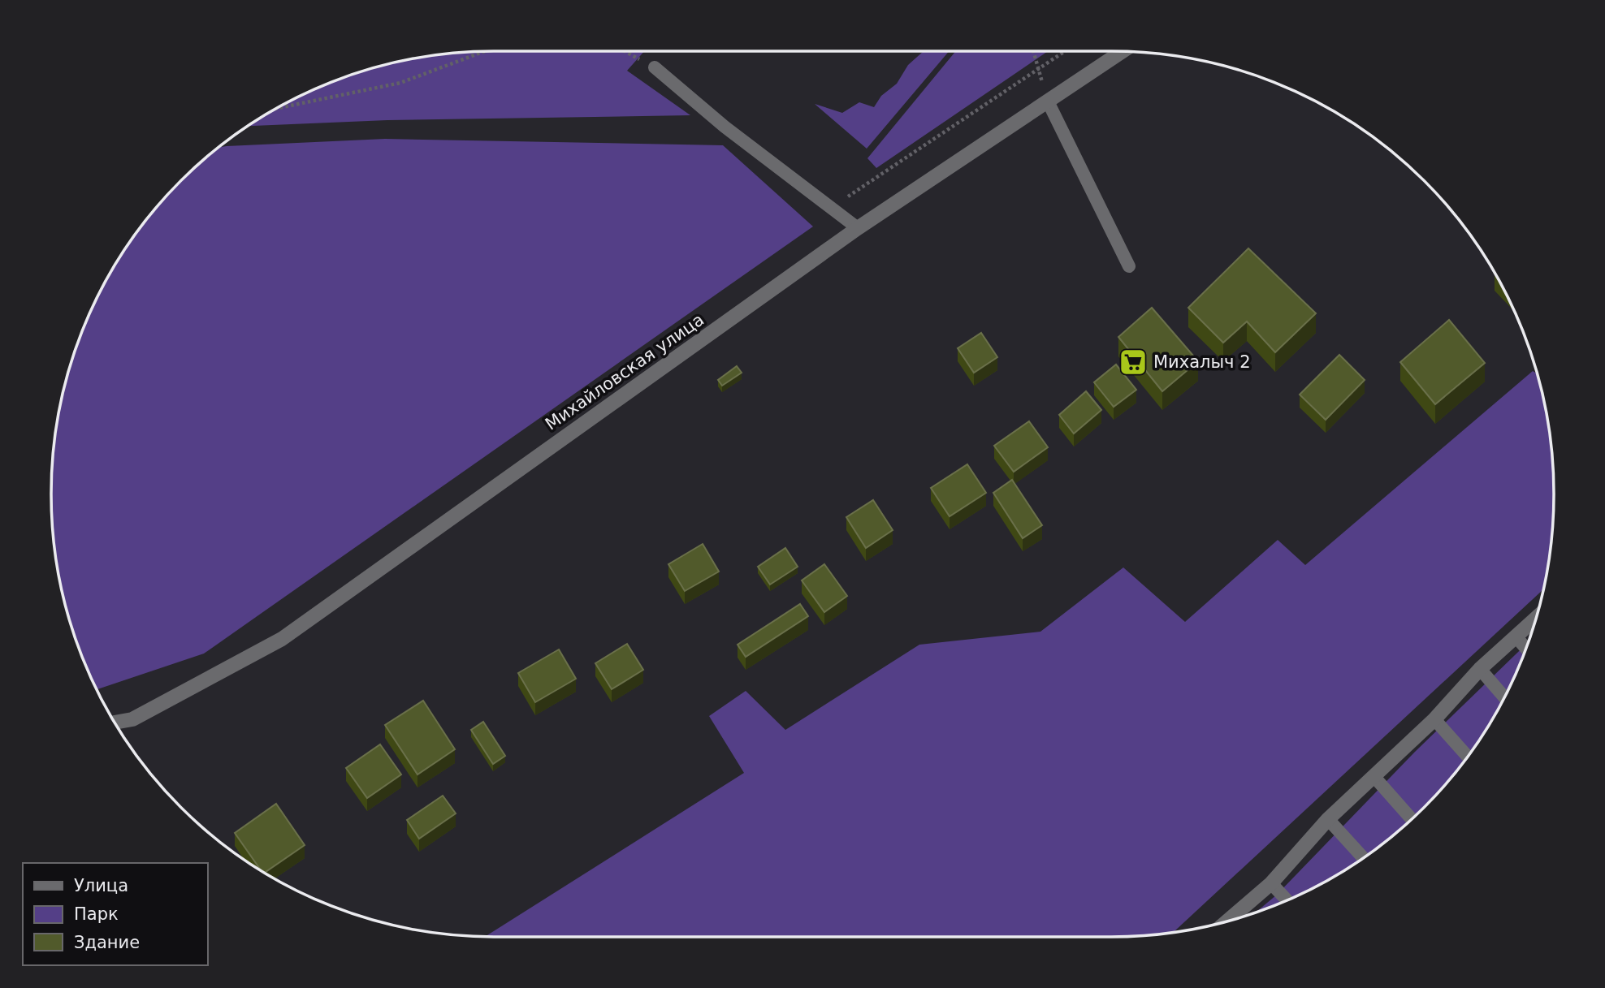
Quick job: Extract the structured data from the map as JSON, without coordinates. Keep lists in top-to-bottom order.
{
  "streets": {
    "street": ["Михайловская улица"]
  },
  "places": {
    "supermarket": ["Михалыч 2"]
  },
  "legend": ["Улица", "Парк", "Здание"]
}
